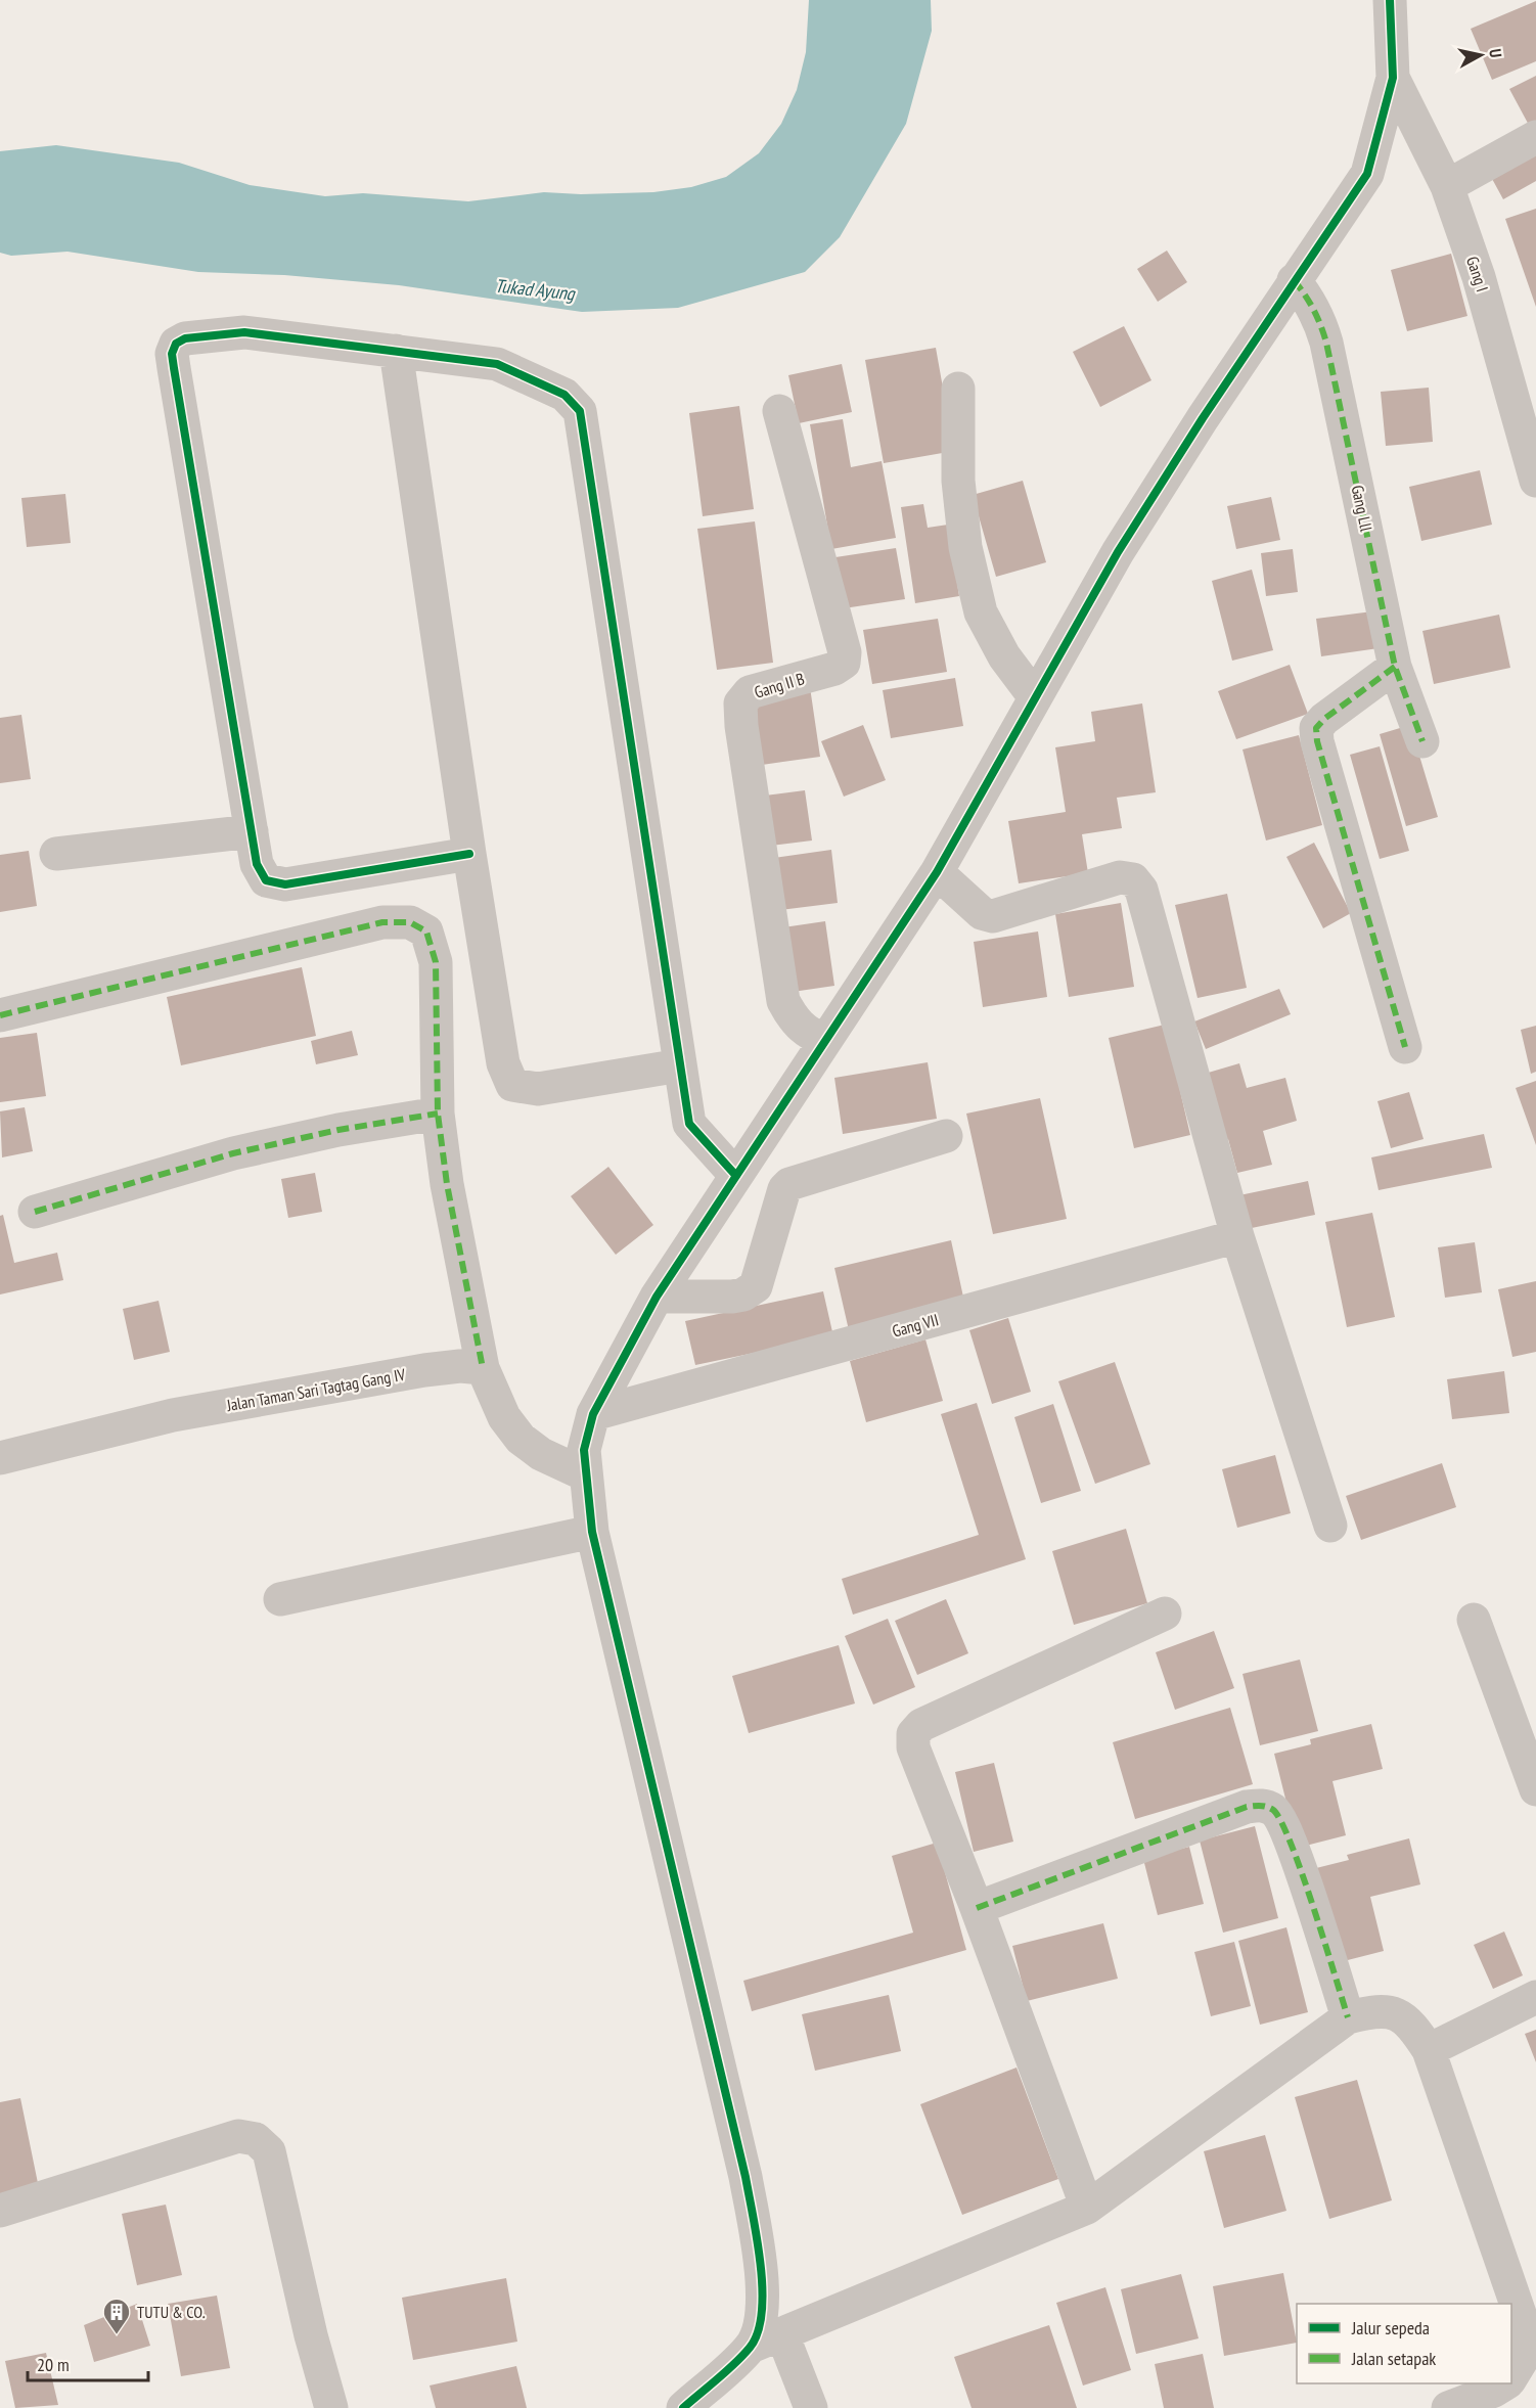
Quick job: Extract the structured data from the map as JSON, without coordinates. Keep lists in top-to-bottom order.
{
  "streets": {
    "street": [
      "Gang I",
      "Gang Lll",
      "Gang II B",
      "Gang VII",
      "Jalan Taman Sari Tagtag Gang IV"
    ]
  },
  "water": ["Tukad Ayung"],
  "places": {
    "building": ["TUTU & CO."]
  },
  "legend": ["Jalur sepeda", "Jalan setapak"],
  "scale_bar": "20 m",
  "north": "right"
}
